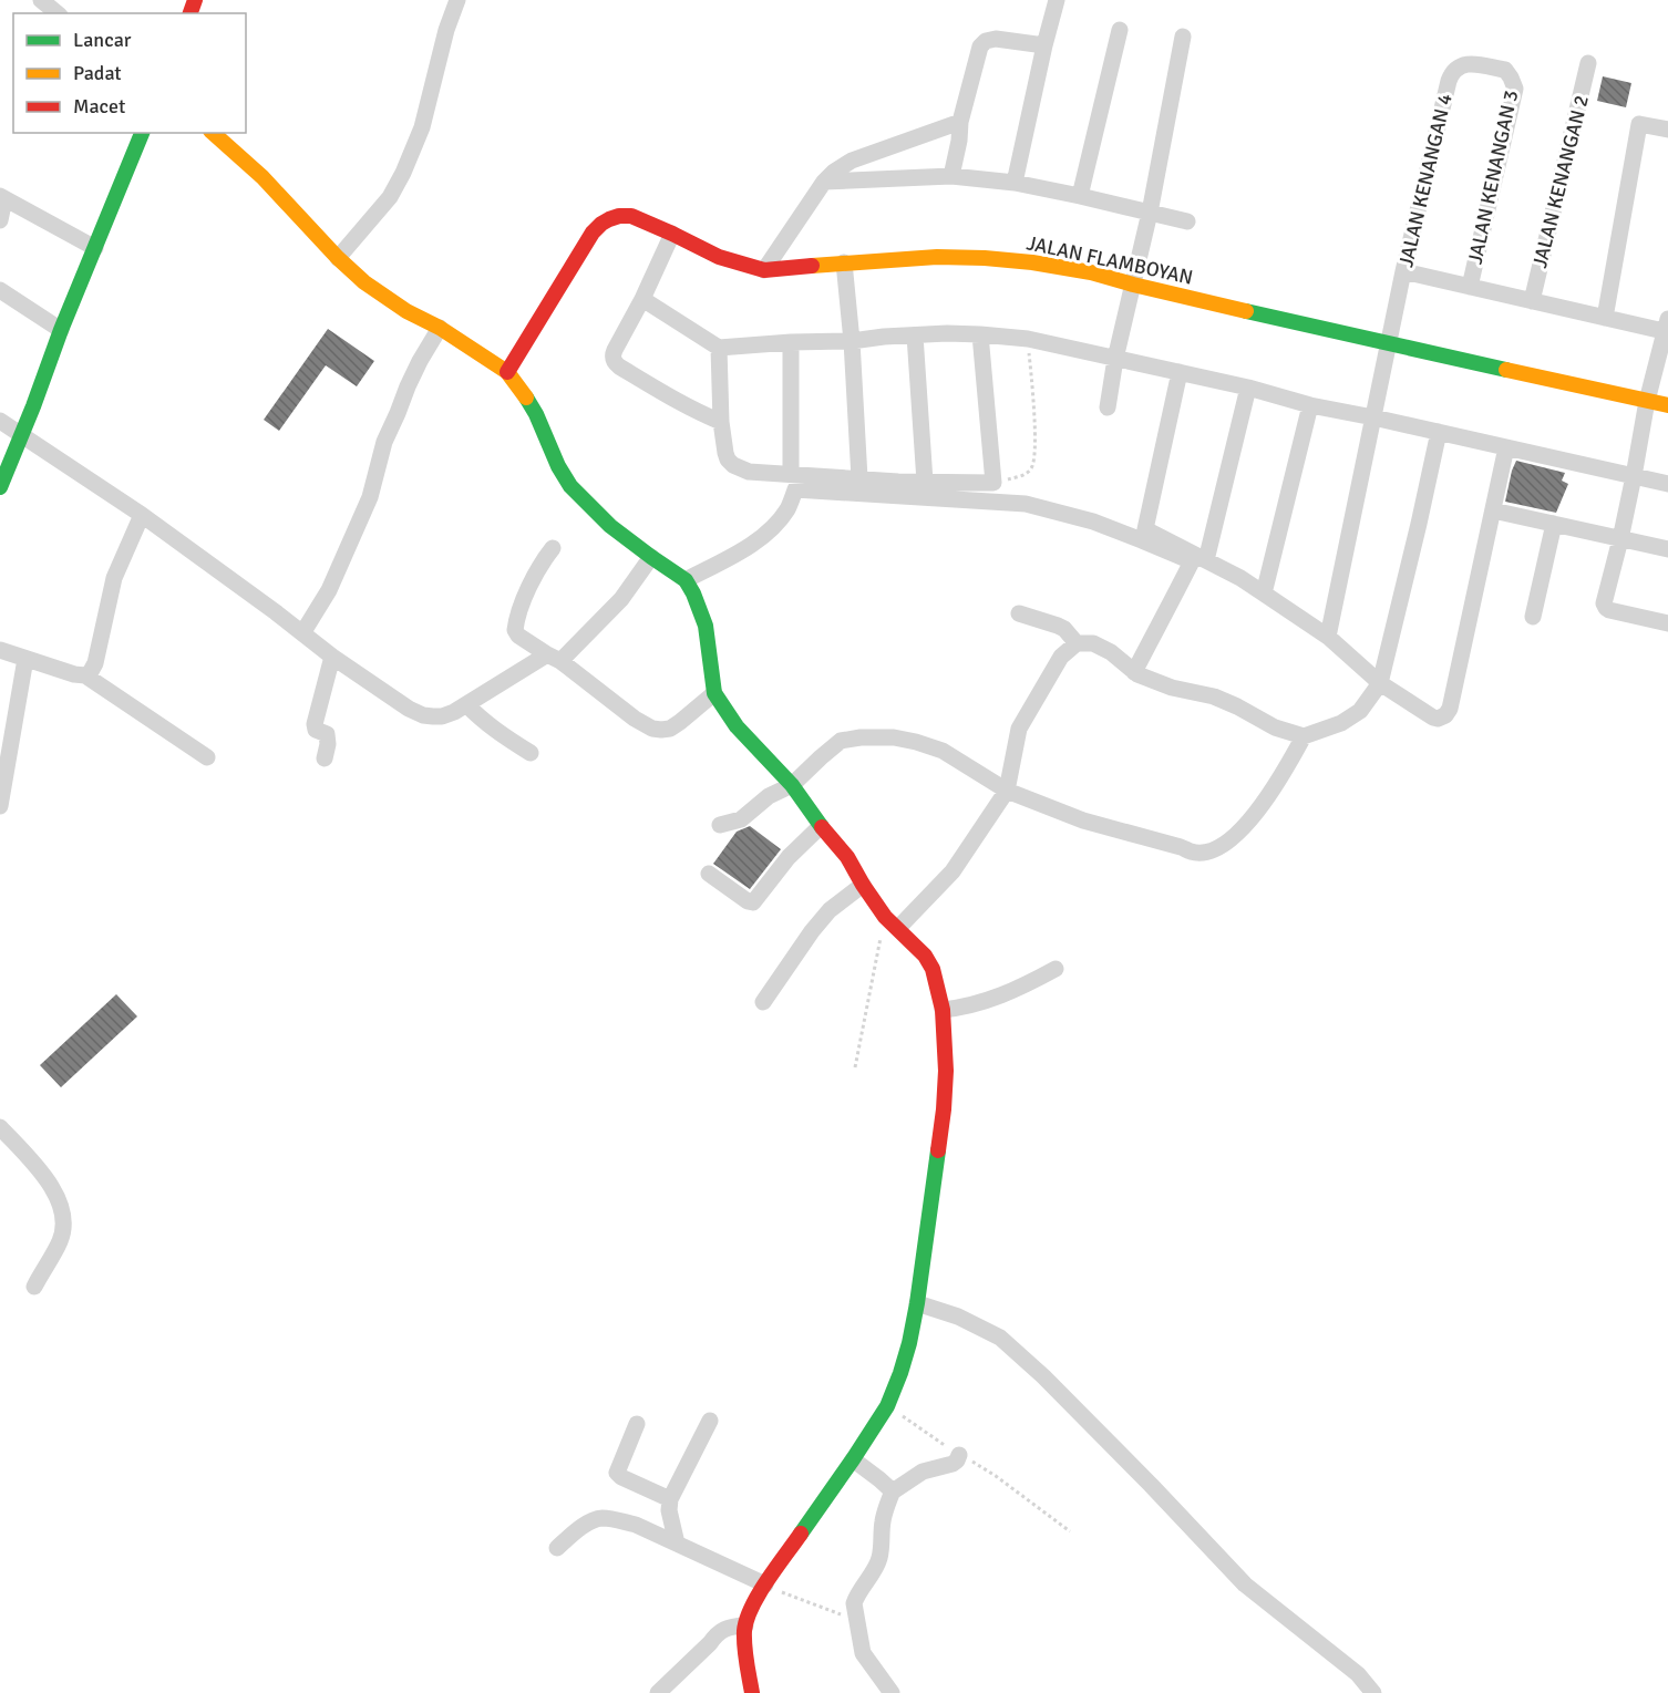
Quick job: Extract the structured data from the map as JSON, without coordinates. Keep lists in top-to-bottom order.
{
  "streets": {
    "street": [
      "JALAN KENANGAN 3",
      "JALAN KENANGAN 4",
      "JALAN KENANGAN 2",
      "JALAN FLAMBOYAN"
    ]
  },
  "crossings": [
    ["JALAN KENANGAN 3", "JALAN KENANGAN 4"],
    ["JALAN KENANGAN 4", "JALAN FLAMBOYAN"]
  ],
  "legend": ["Lancar", "Padat", "Macet"]
}
